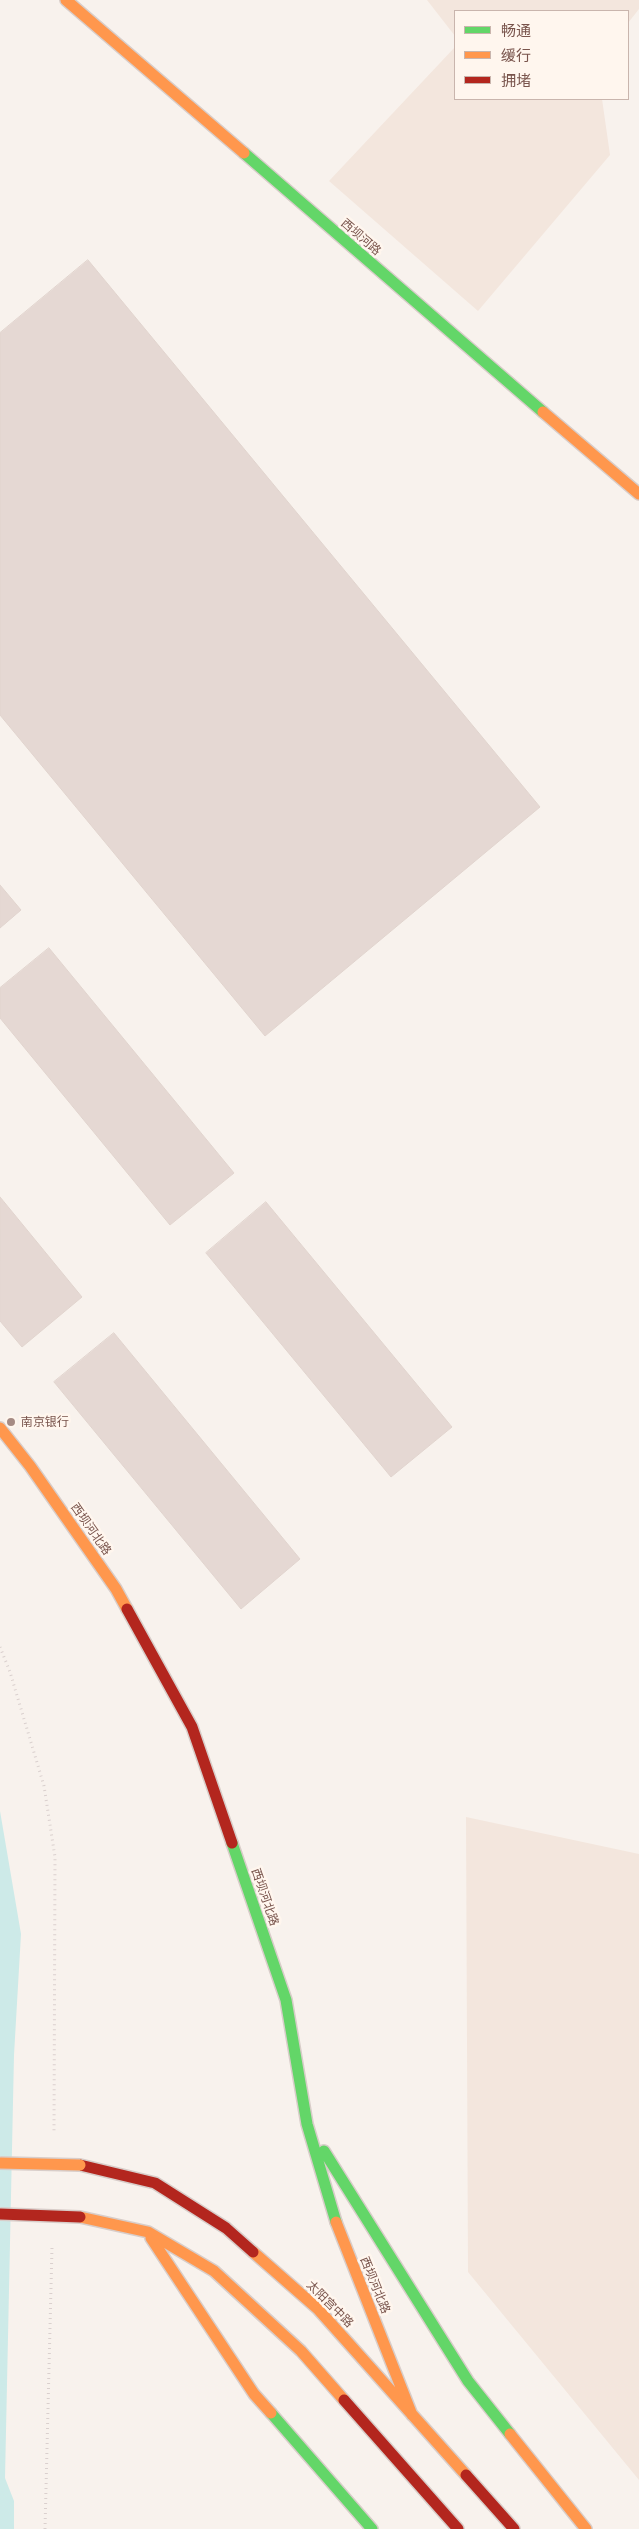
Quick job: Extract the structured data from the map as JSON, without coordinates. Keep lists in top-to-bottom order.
{
  "streets": {
    "street": ["西坝河路", "西坝河北路", "太阳宫中路"]
  },
  "crossings": [
    ["西坝河北路", "太阳宫中路"]
  ],
  "places": ["南京银行"],
  "legend": ["畅通", "缓行", "拥堵"]
}
